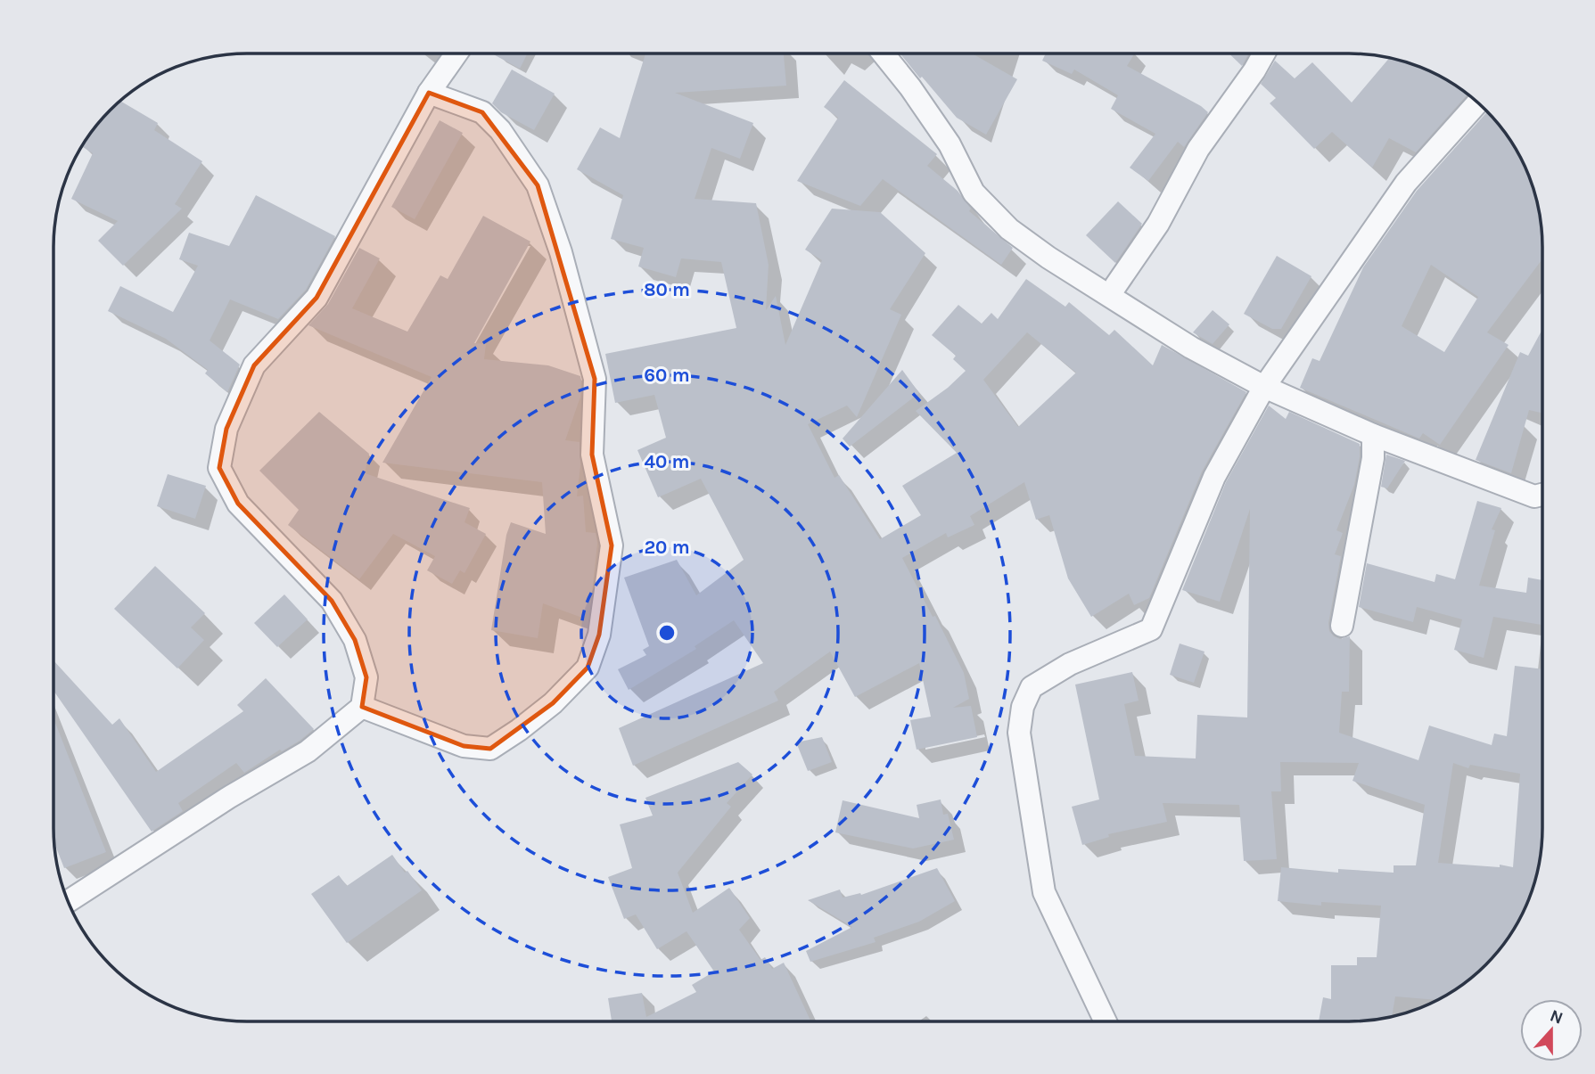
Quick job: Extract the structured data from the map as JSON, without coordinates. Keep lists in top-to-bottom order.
{
  "north": "top",
  "rings": [
    "80 m",
    "60 m",
    "40 m",
    "20 m"
  ]
}
